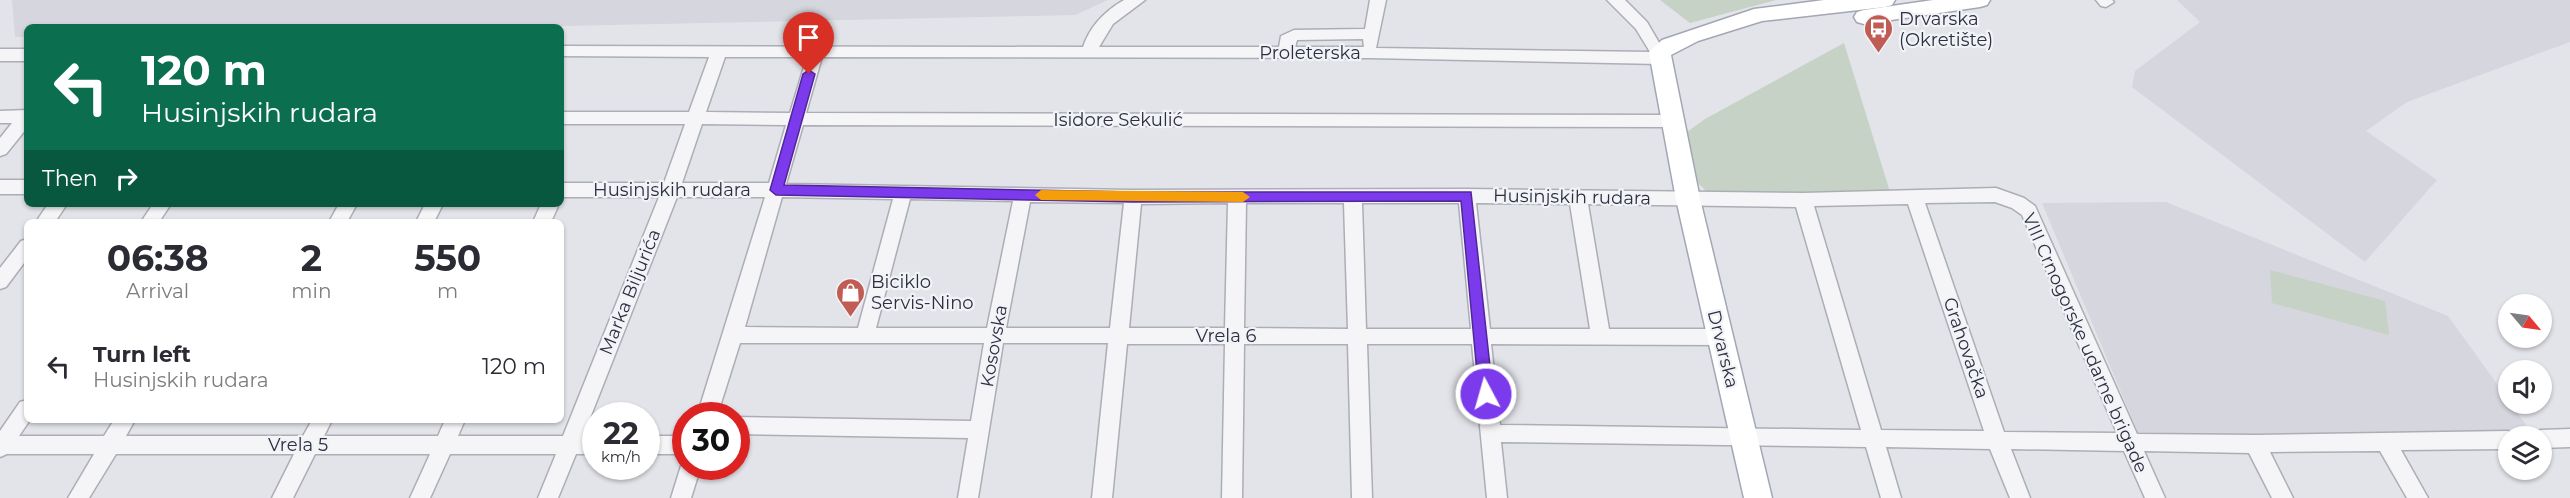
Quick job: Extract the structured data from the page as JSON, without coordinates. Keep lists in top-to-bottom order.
{
  "streets": {
    "main road": ["Drvarska"],
    "street": [
      "Proleterska",
      "Isidore Sekulić",
      "Husinjskih rudara",
      "Marka Biljurića",
      "Vrela 6",
      "VIII Crnogorske udarne brigade",
      "Kosovska",
      "Grahovačka",
      "Vrela 5"
    ]
  },
  "crossings": [
    ["Proleterska", "Marka Biljurića"],
    ["Isidore Sekulić", "Marka Biljurića"],
    ["Husinjskih rudara", "Marka Biljurića"],
    ["Husinjskih rudara", "VIII Crnogorske udarne brigade"],
    ["Husinjskih rudara", "Kosovska"],
    ["Husinjskih rudara", "Grahovačka"],
    ["Husinjskih rudara", "Drvarska"],
    ["Marka Biljurića", "Vrela 5"],
    ["Vrela 6", "Kosovska"],
    ["Vrela 6", "Drvarska"]
  ],
  "places": {
    "bus stop": ["Drvarska (Okretište)"],
    "shop": ["Biciklo Servis-Nino"]
  },
  "north": "bottom right",
  "page": {
    "turn": ["120 m", "Husinjskih rudara"],
    "then": "Then",
    "eta": [
      "06:38",
      "Arrival",
      "2",
      "min",
      "550",
      "m"
    ],
    "list": [
      {
        "name": "Turn left",
        "note": "Husinjskih rudara",
        "value": "120 m"
      }
    ],
    "speed": "22 km/h",
    "limit": "30"
  }
}
